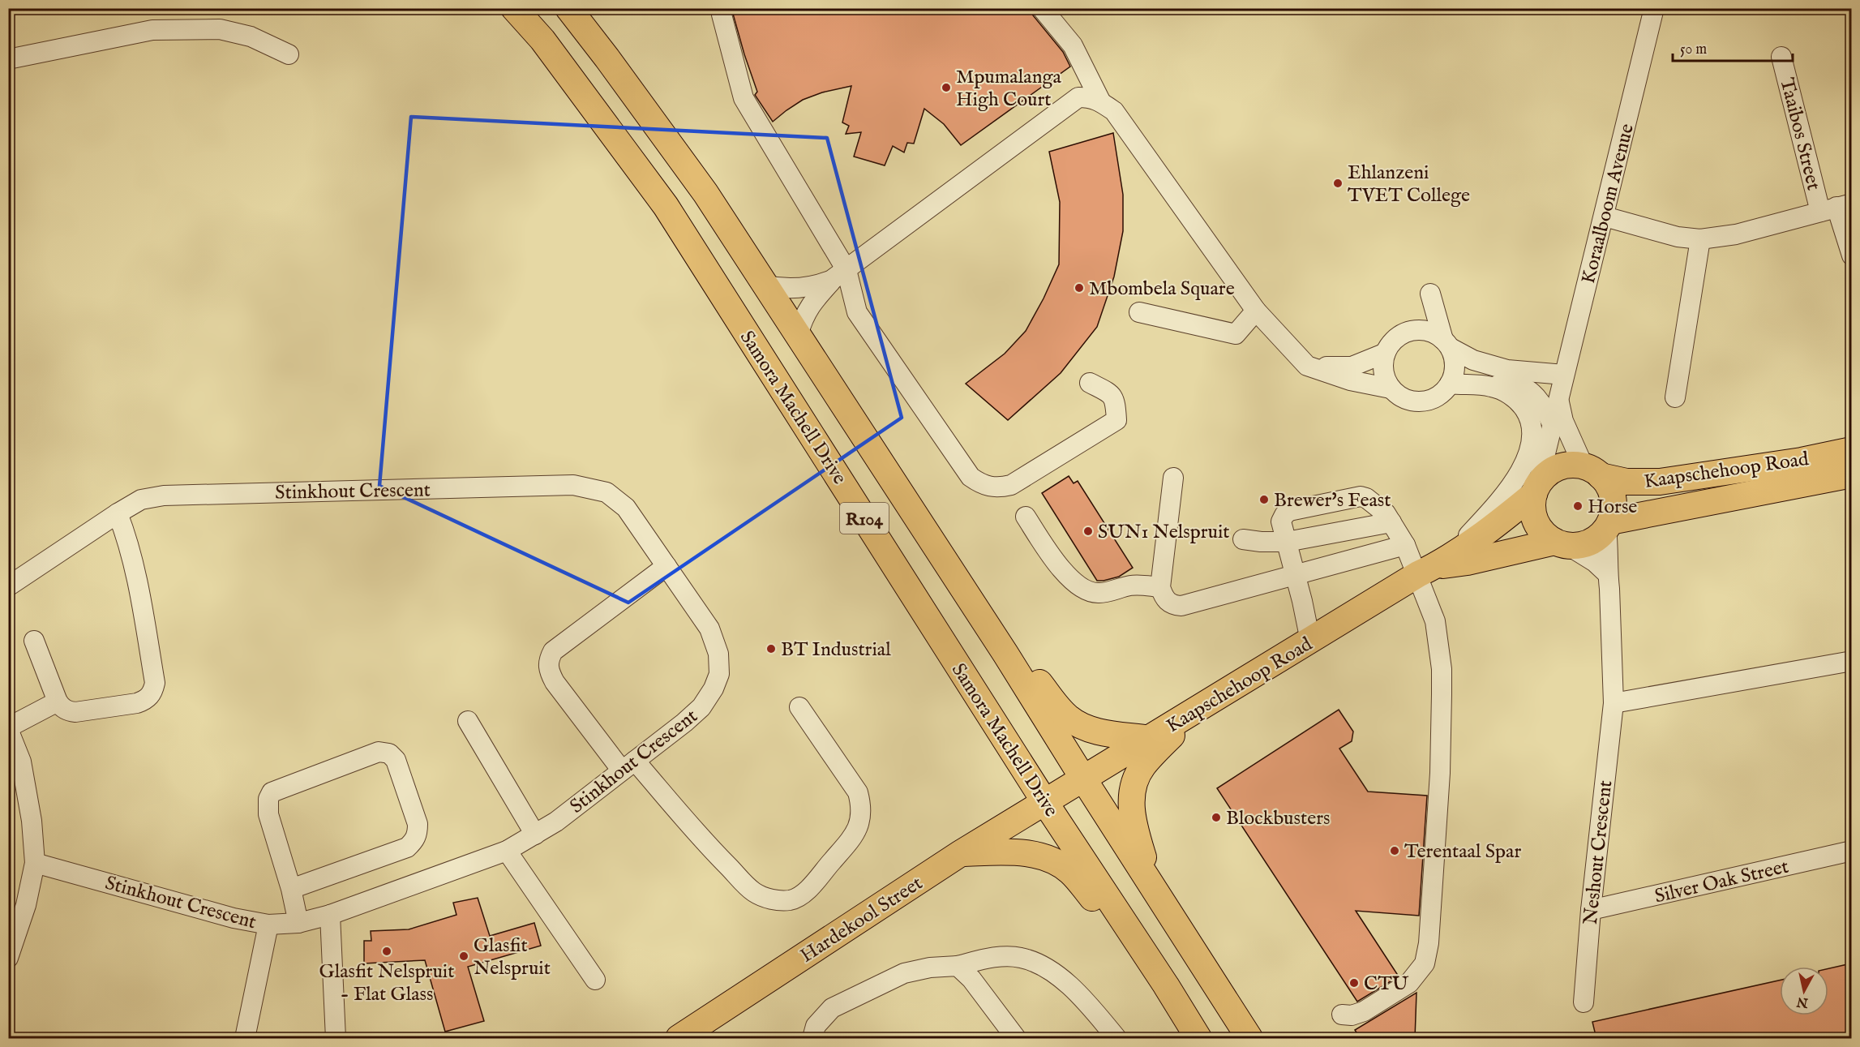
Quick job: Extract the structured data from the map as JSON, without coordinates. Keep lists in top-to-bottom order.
{
  "streets": {
    "main road": [
      "Samora Machell Drive",
      "Kaapschehoop Road",
      "R104",
      "Hardekool Street"
    ],
    "street": [
      "Taaibos Street",
      "Koraalboom Avenue",
      "Stinkhout Crescent",
      "Neshout Crescent",
      "Silver Oak Street"
    ]
  },
  "crossings": [
    ["Koraalboom Avenue", "Kaapschehoop Road"],
    ["Koraalboom Avenue", "Neshout Crescent"],
    ["Samora Machell Drive", "Kaapschehoop Road"],
    ["Samora Machell Drive", "Hardekool Street"],
    ["Kaapschehoop Road", "R104"],
    ["Kaapschehoop Road", "Neshout Crescent"],
    ["Kaapschehoop Road", "Hardekool Street"],
    ["Neshout Crescent", "Silver Oak Street"]
  ],
  "places": [
    "Mpumalanga High Court",
    "Ehlanzeni TVET College",
    "Mbombela Square",
    "Brewer's Feast",
    "Horse",
    "SUN1 Nelspruit",
    "BT Industrial",
    "Blockbusters",
    "Terentaal Spar",
    "Glasfit Nelspruit - Flat Glass",
    "Glasfit Nelspruit",
    "CTU"
  ],
  "scale_bar": "50 m",
  "north": "bottom"
}
